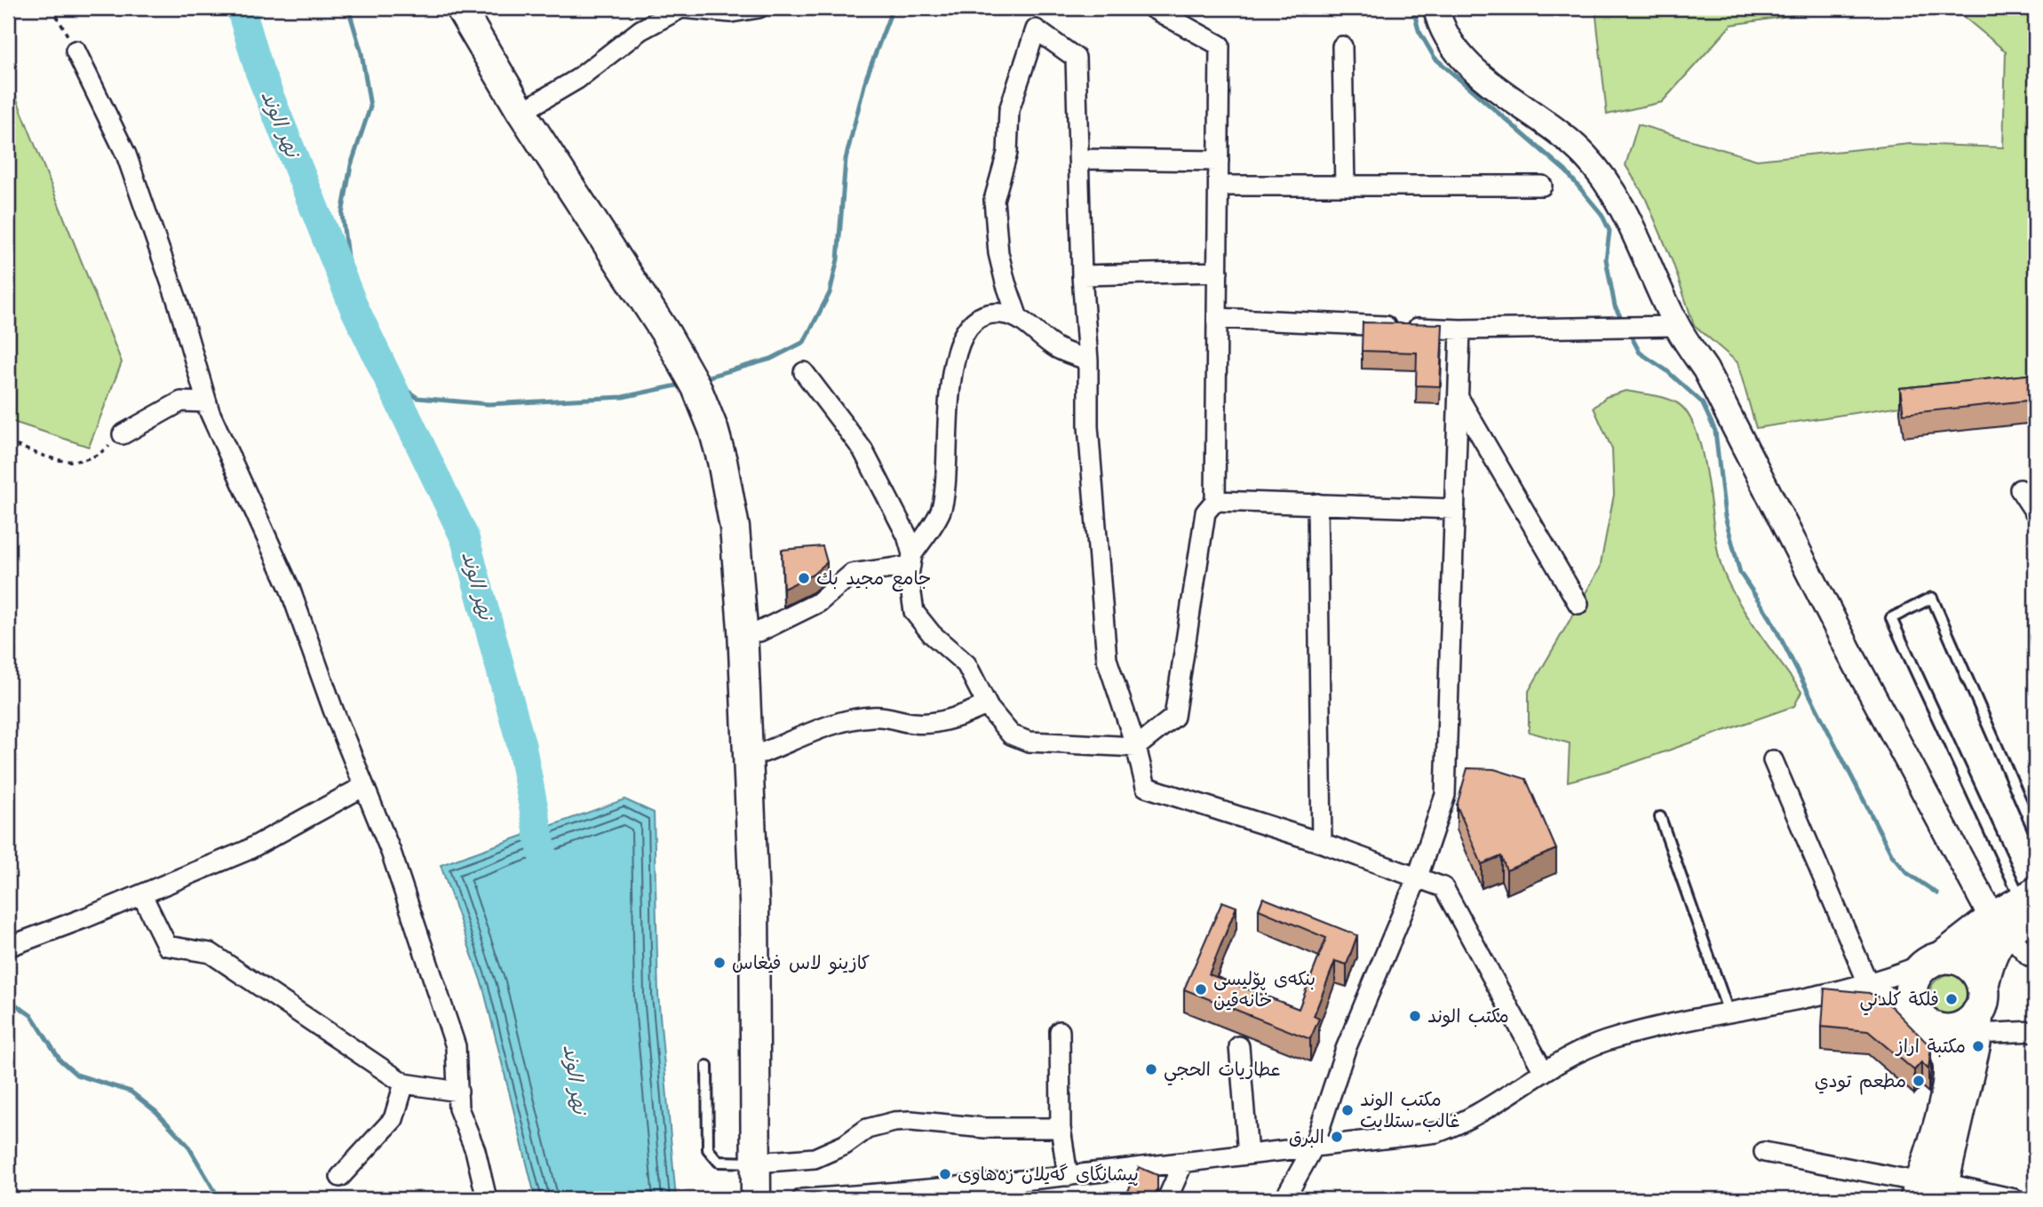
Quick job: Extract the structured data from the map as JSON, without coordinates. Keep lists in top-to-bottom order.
{
  "water": ["نهر الوند"],
  "places": [
    "جامع مجيد بك",
    "كازينو لاس فيغاس",
    "بنکەی پۆلیسی خانەقین",
    "فلكة كلدني",
    "مكتب الوند",
    "مكتبة اراز",
    "عطاريات الحجي",
    "مطعم تودي",
    "مكتب الوند غالب ستلايت",
    "البرق",
    "پیشانگای گەیلان زەهاوی"
  ]
}
